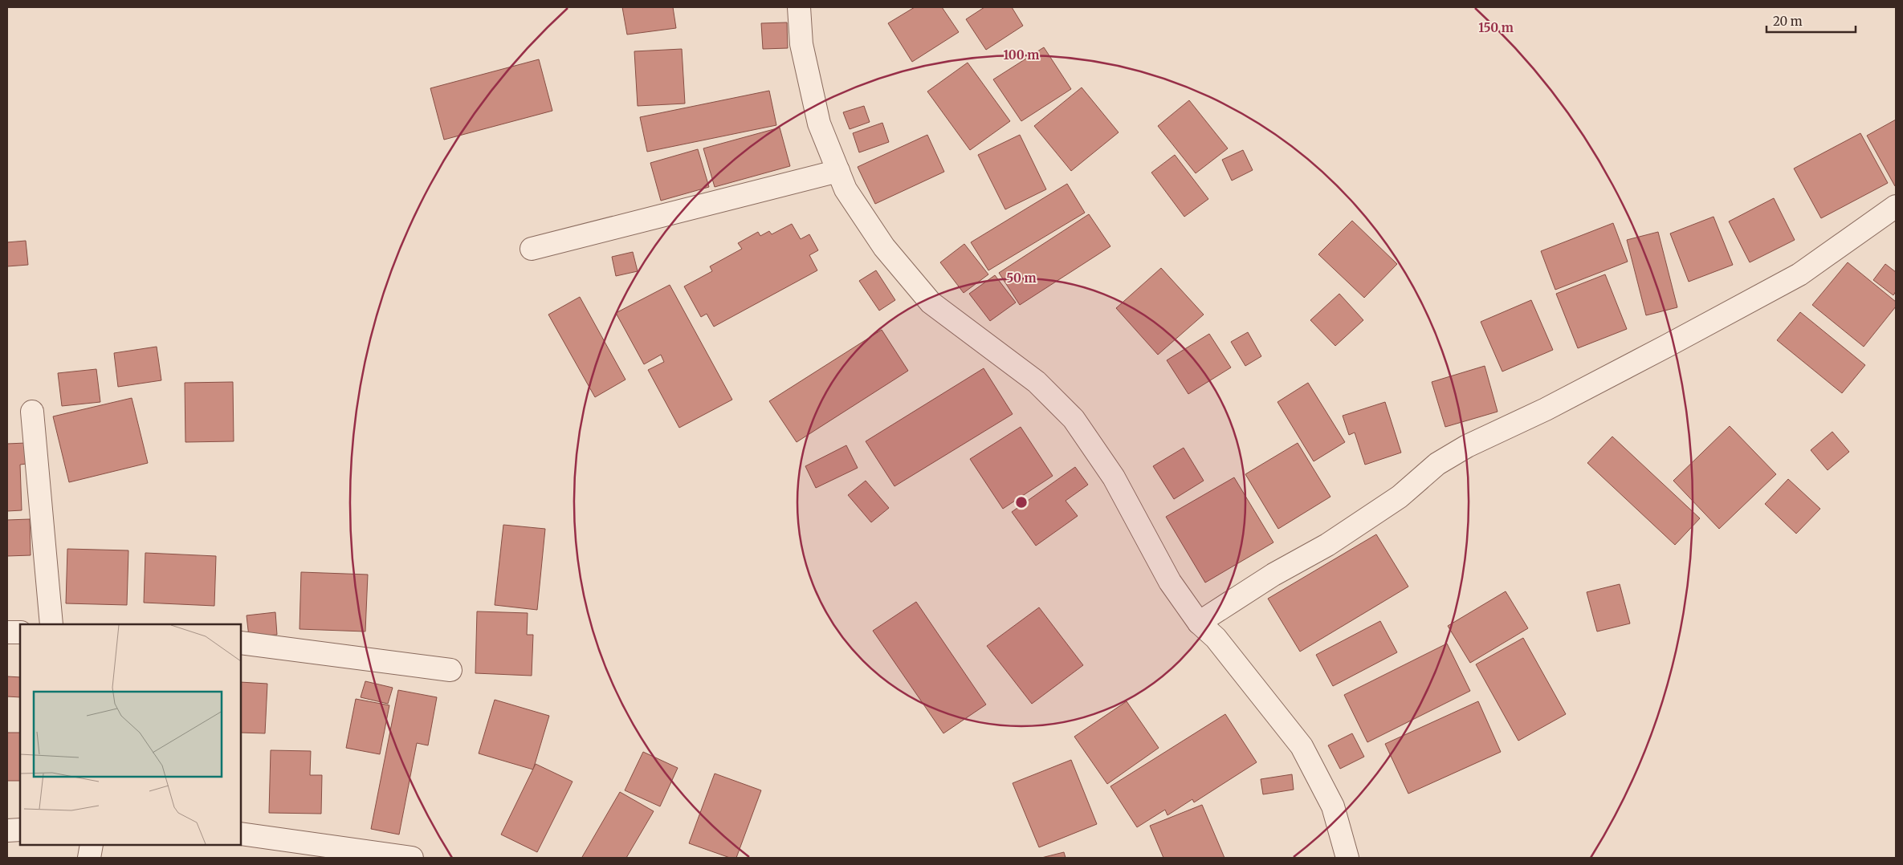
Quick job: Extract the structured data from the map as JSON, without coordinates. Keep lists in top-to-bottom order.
{
  "scale_bar": "20 m",
  "rings": ["150 m", "100 m", "50 m"]
}
